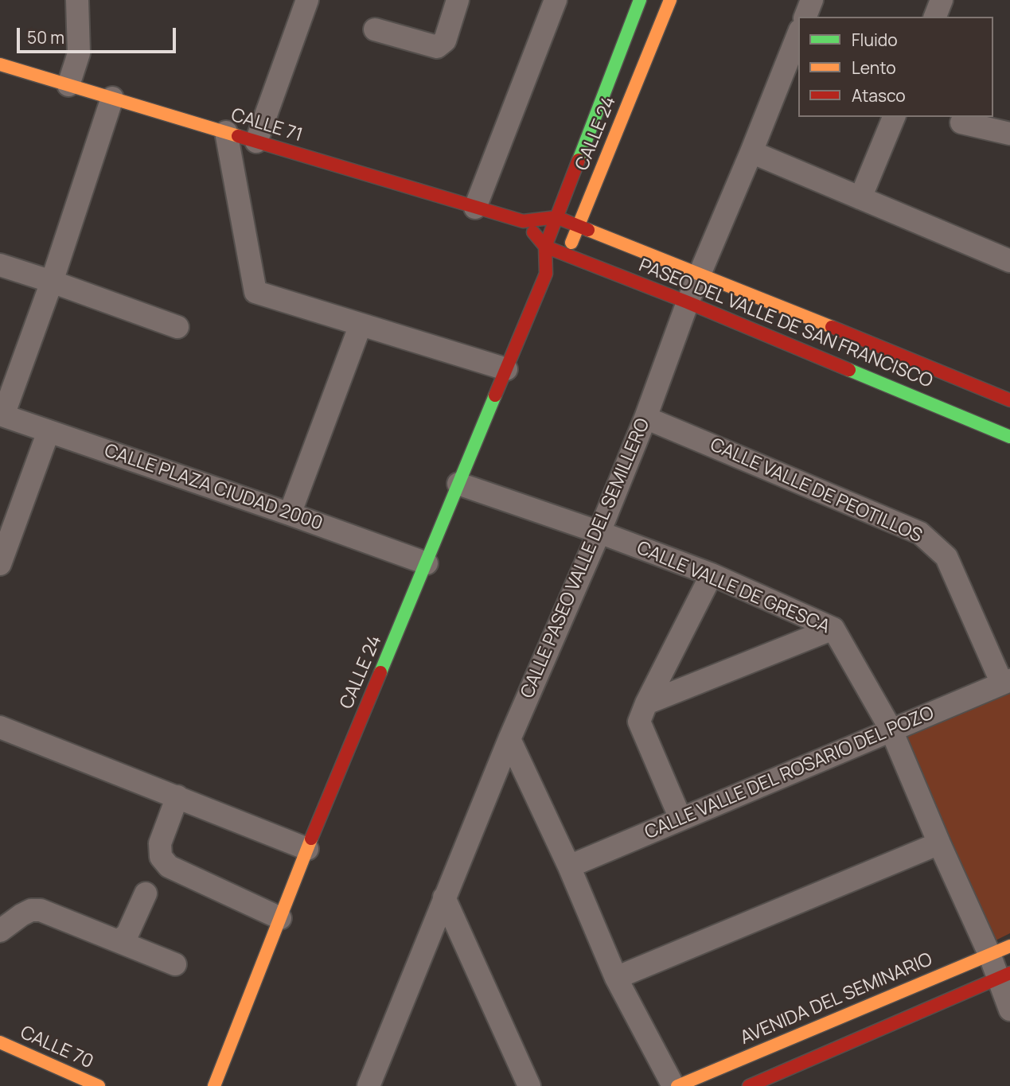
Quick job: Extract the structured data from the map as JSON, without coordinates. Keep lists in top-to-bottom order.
{
  "streets": {
    "street": [
      "CALLE 71",
      "CALLE 24",
      "PASEO DEL VALLE DE SAN FRANCISCO",
      "CALLE PLAZA CIUDAD 2000",
      "CALLE VALLE DE PEOTILLOS",
      "CALLE PASEO VALLE DEL SEMILLERO",
      "CALLE VALLE DE GRESCA",
      "CALLE VALLE DEL ROSARIO DEL POZO",
      "AVENIDA DEL SEMINARIO",
      "CALLE 70"
    ]
  },
  "crossings": [
    ["CALLE 71", "CALLE 24"],
    ["CALLE 71", "PASEO DEL VALLE DE SAN FRANCISCO"],
    ["CALLE 24", "PASEO DEL VALLE DE SAN FRANCISCO"],
    ["CALLE 24", "CALLE PLAZA CIUDAD 2000"],
    ["CALLE 24", "CALLE VALLE DE GRESCA"],
    ["PASEO DEL VALLE DE SAN FRANCISCO", "CALLE PASEO VALLE DEL SEMILLERO"],
    ["CALLE VALLE DE PEOTILLOS", "CALLE PASEO VALLE DEL SEMILLERO"],
    ["CALLE VALLE DE PEOTILLOS", "CALLE VALLE DEL ROSARIO DEL POZO"],
    ["CALLE PASEO VALLE DEL SEMILLERO", "CALLE VALLE DE GRESCA"],
    ["CALLE VALLE DE GRESCA", "CALLE VALLE DEL ROSARIO DEL POZO"],
    ["CALLE VALLE DE GRESCA", "AVENIDA DEL SEMINARIO"]
  ],
  "legend": ["Fluido", "Lento", "Atasco"],
  "scale_bar": "50 m"
}
